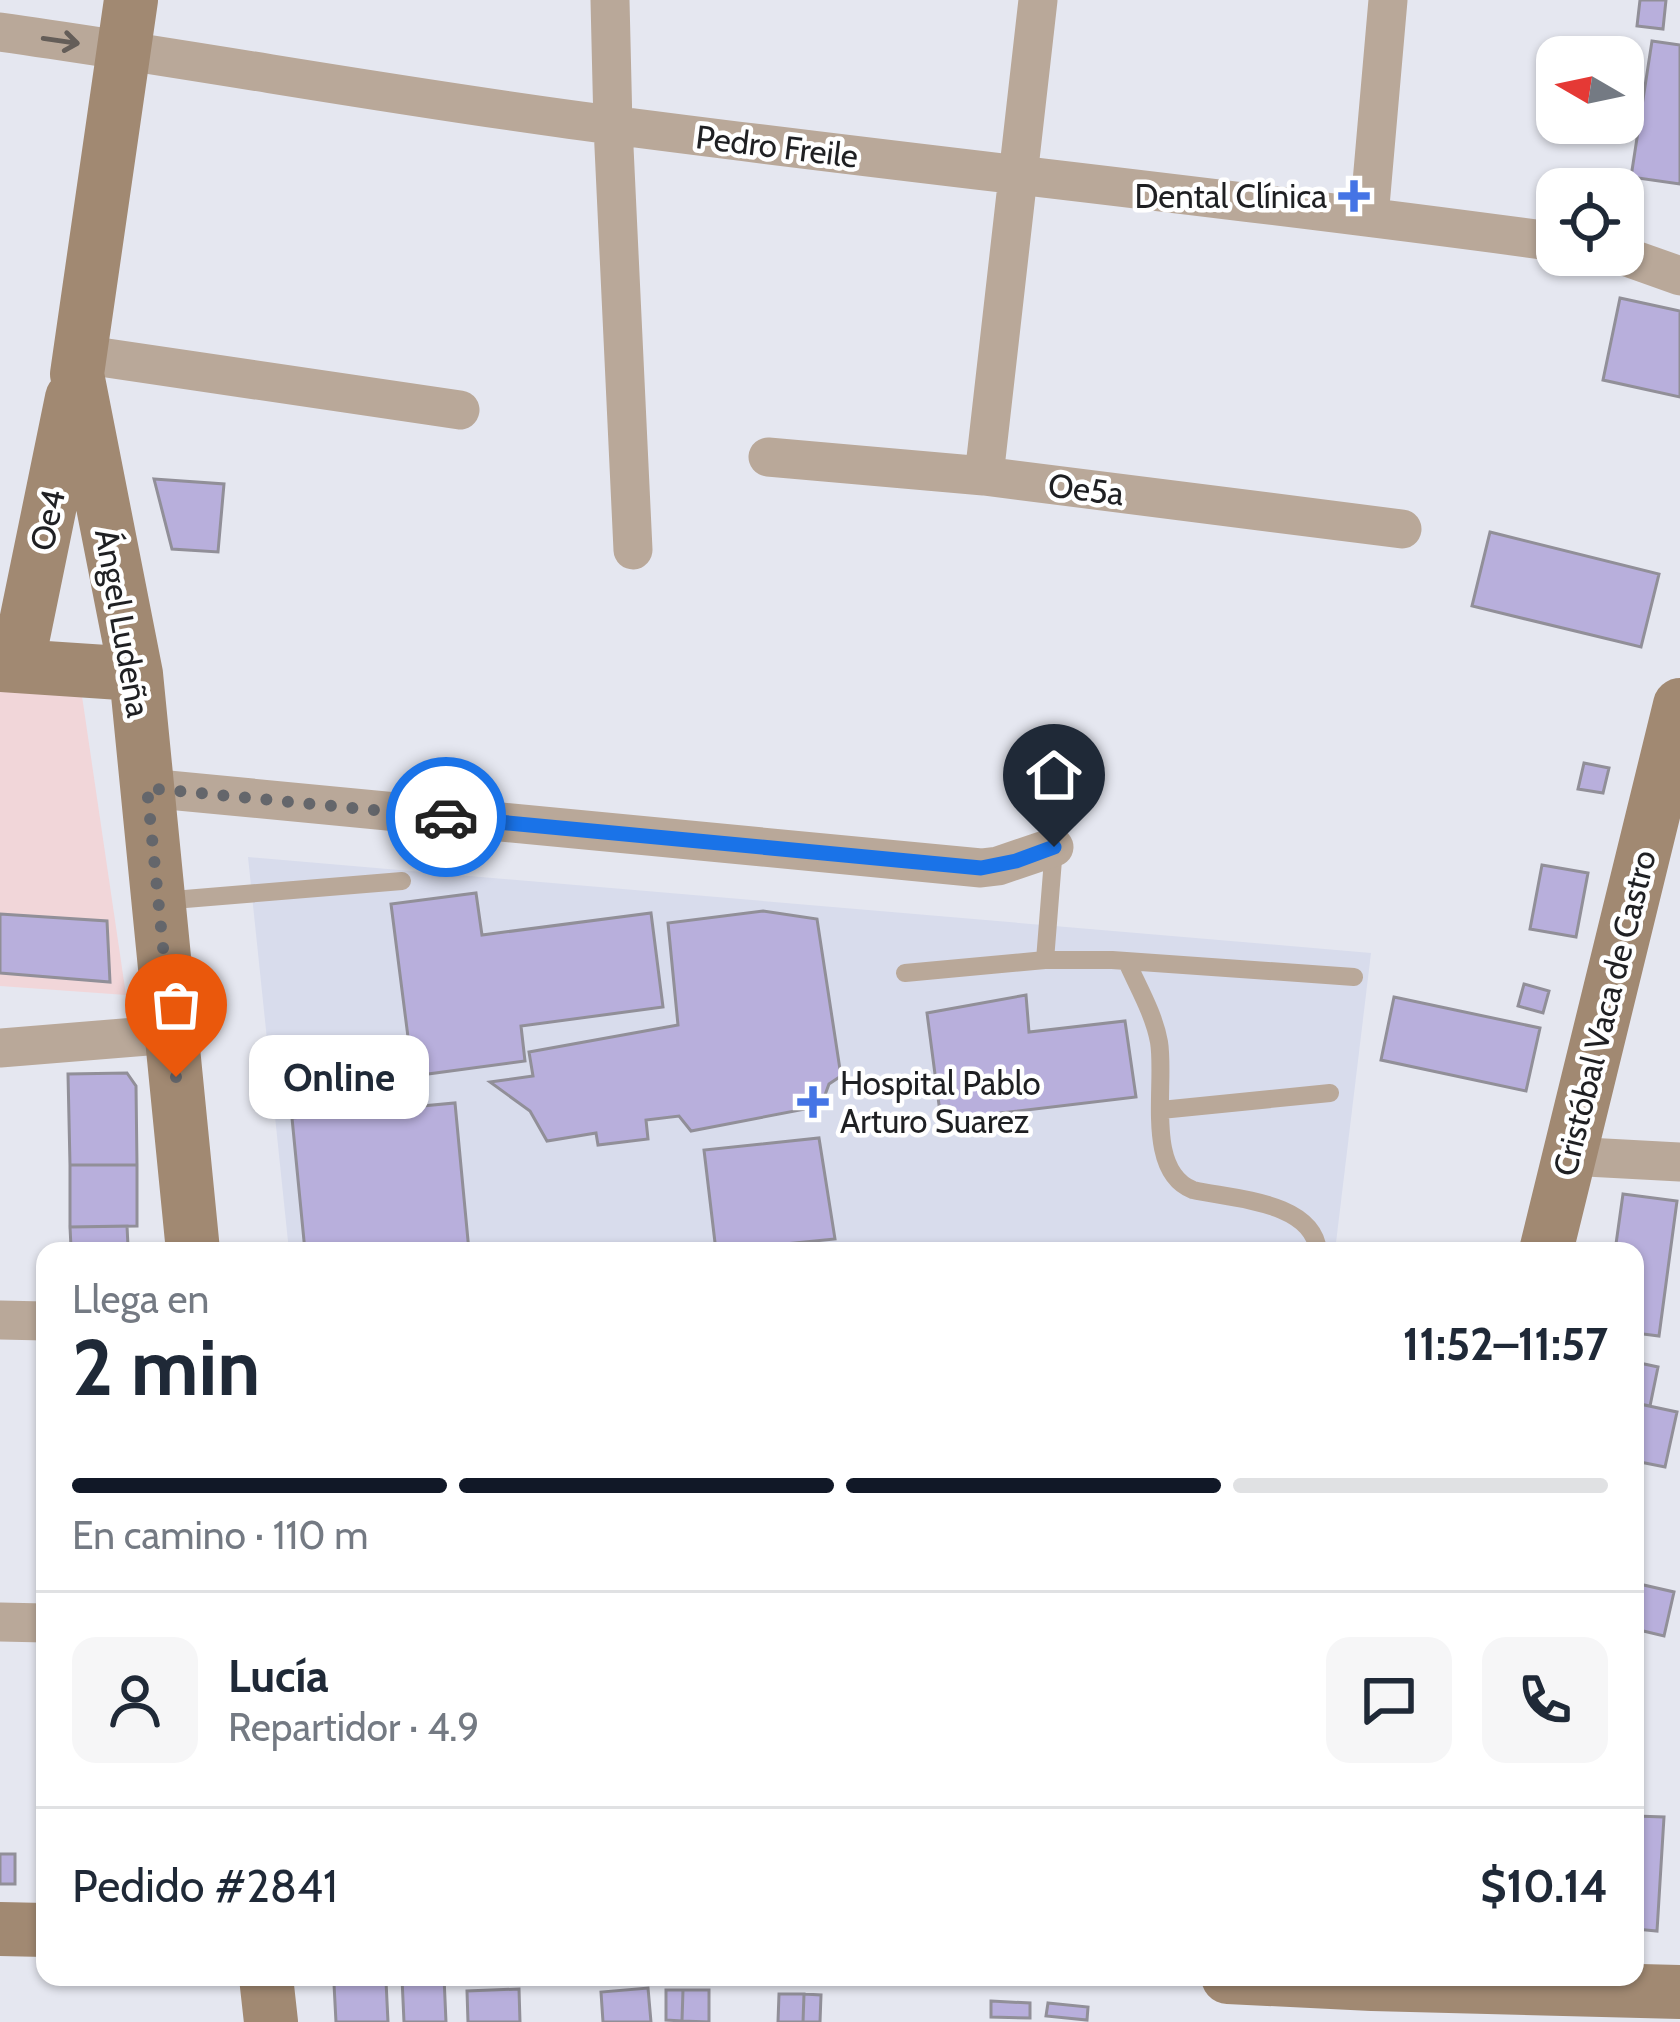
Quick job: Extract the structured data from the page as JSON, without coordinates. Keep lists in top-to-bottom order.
{
  "streets": {
    "street": [
      "Pedro Freile",
      "Oe5a",
      "Oe4",
      "Ángel Ludeña",
      "Cristóbal Vaca de Castro"
    ]
  },
  "crossings": [
    ["Pedro Freile", "Ángel Ludeña"],
    ["Oe4", "Ángel Ludeña"]
  ],
  "places": {
    "health": ["Dental Clínica", "Hospital Pablo Arturo Suarez"],
    "other": ["Online"]
  },
  "north": "left",
  "page": {
    "bubble": "Online",
    "heading": ["2 min", "Llega en", "11:52–11:57"],
    "panel": [
      "Lucía",
      "Repartidor · 4.9",
      "Pedido #2841",
      "$10.14"
    ],
    "bar": "En camino · 110 m"
  }
}
